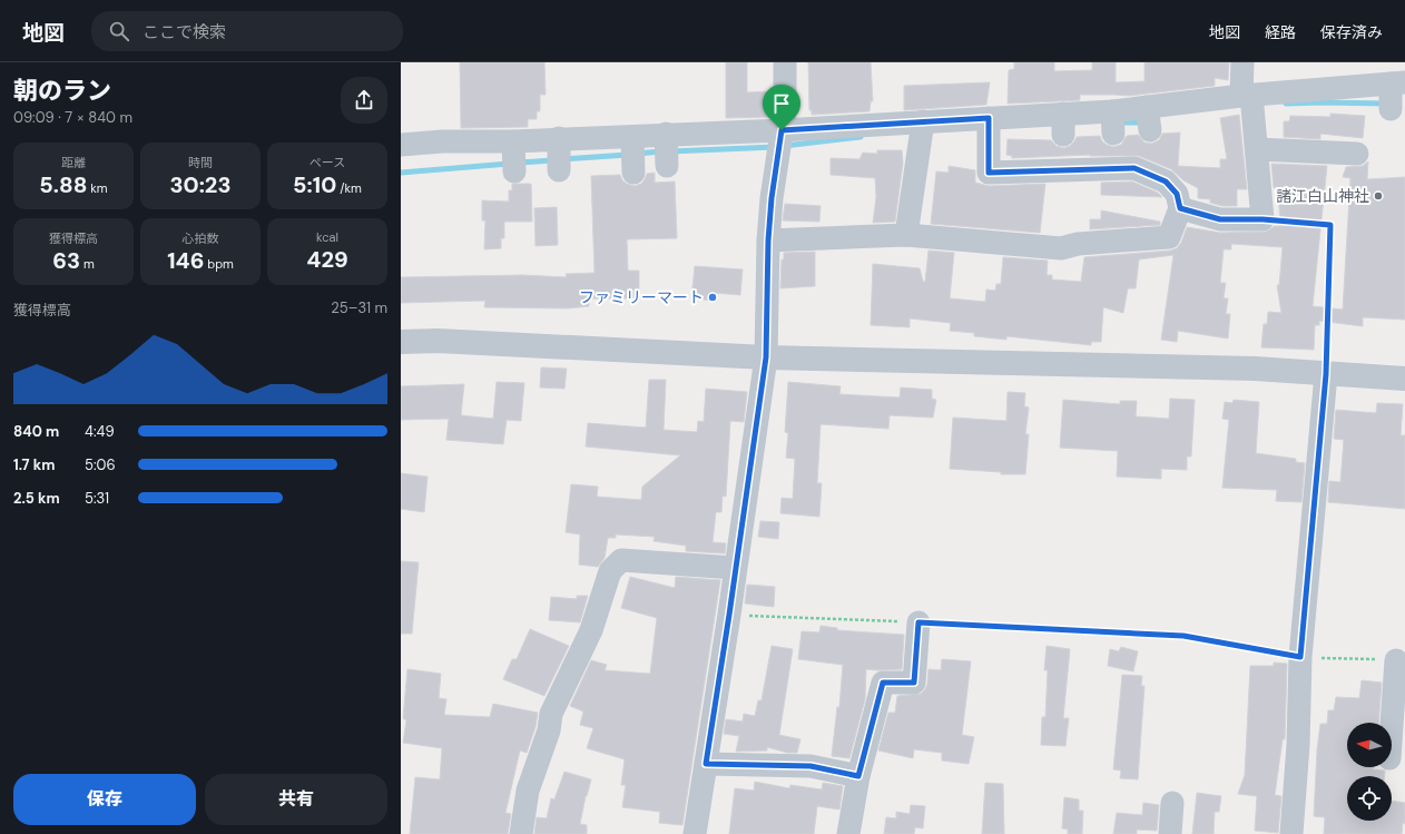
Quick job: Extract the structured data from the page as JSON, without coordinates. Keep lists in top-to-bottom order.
{
  "places": ["諸江白山神社", "ファミリーマート"],
  "north": "left",
  "page": {
    "header": "地図",
    "search": "ここで検索",
    "nav": ["地図", "経路", "保存済み"],
    "heading": ["朝のラン", "09:09 · 7 × 840 m"],
    "stats": [
      ["距離", "5.88 km"],
      ["時間", "30:23"],
      ["ペース", "5:10 /km"],
      ["獲得標高", "63 m"],
      ["心拍数", "146 bpm"],
      ["kcal", "429"]
    ],
    "chart": ["獲得標高", "25–31 m"],
    "list": [
      {
        "name": "840 m",
        "note": "4:49"
      },
      {
        "name": "1.7 km",
        "note": "5:06"
      },
      {
        "name": "2.5 km",
        "note": "5:31"
      }
    ],
    "buttons": ["保存", "共有"]
  }
}
